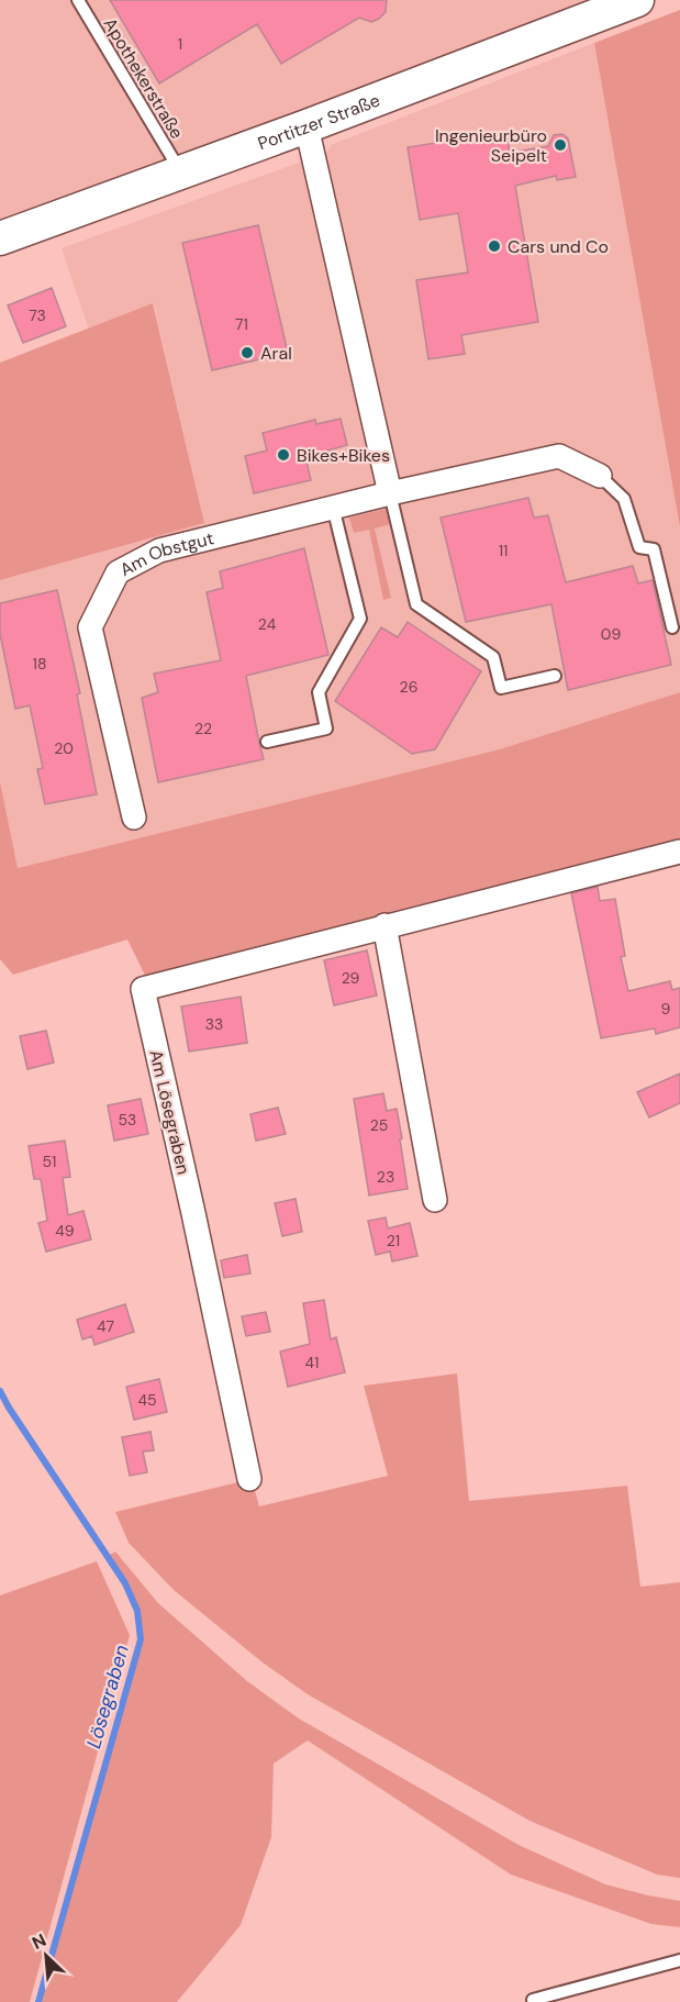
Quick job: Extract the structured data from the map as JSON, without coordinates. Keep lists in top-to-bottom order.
{
  "streets": {
    "main road": ["Portitzer Straße"],
    "street": ["Am Obstgut", "Am Lösegraben"],
    "lane": ["Apothekerstraße"]
  },
  "crossings": [
    ["Apothekerstraße", "Portitzer Straße"]
  ],
  "water": ["Lösegraben"],
  "places": [
    "Ingenieurbüro Seipelt",
    "Cars und Co",
    "Aral",
    "Bikes+Bikes"
  ],
  "house_numbers": [
    "1",
    "73",
    "71",
    "11",
    "24",
    "09",
    "18",
    "26",
    "22",
    "20",
    "29",
    "9",
    "33",
    "53",
    "25",
    "51",
    "23",
    "49",
    "21",
    "47",
    "41",
    "45"
  ],
  "north": "top left"
}
